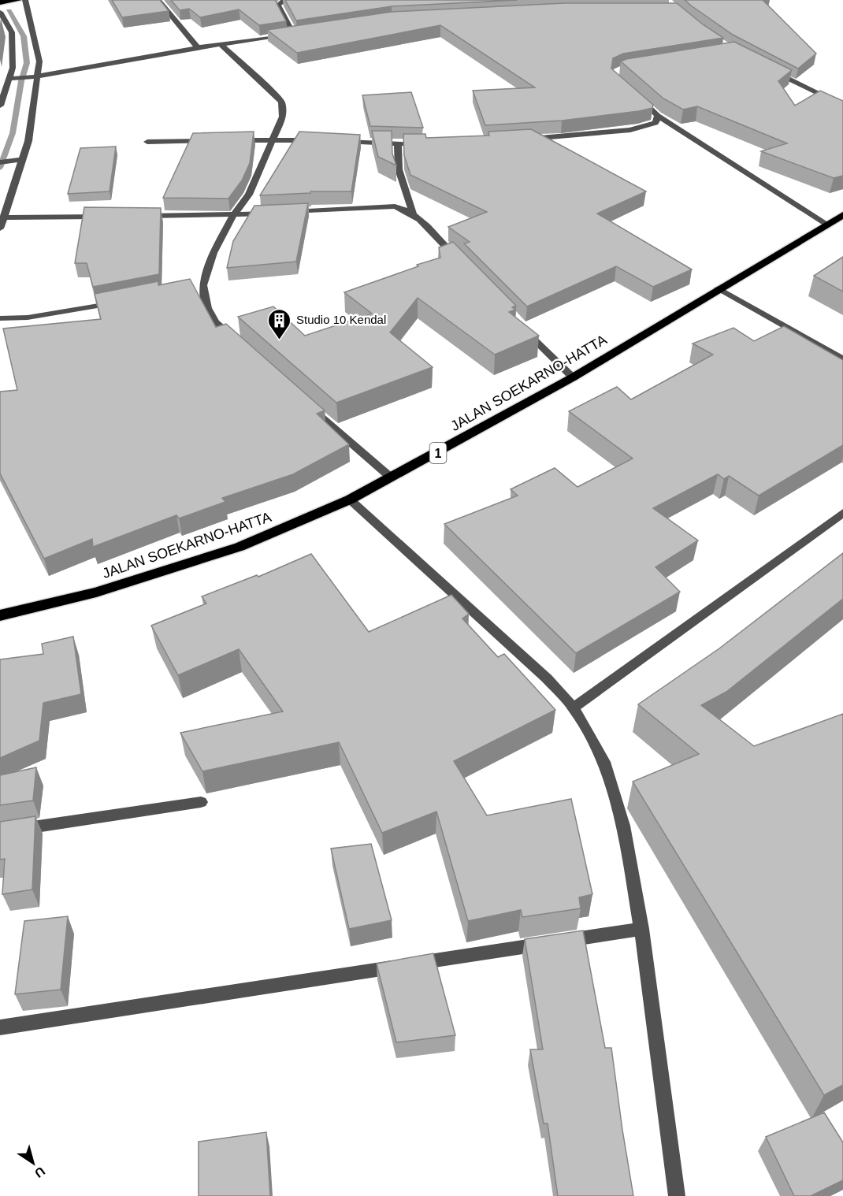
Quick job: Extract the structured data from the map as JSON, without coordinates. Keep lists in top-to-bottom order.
{
  "streets": {
    "highway": ["JALAN SOEKARNO-HATTA", "1"]
  },
  "places": {
    "building": ["Studio 10 Kendal"]
  },
  "north": "bottom right"
}
